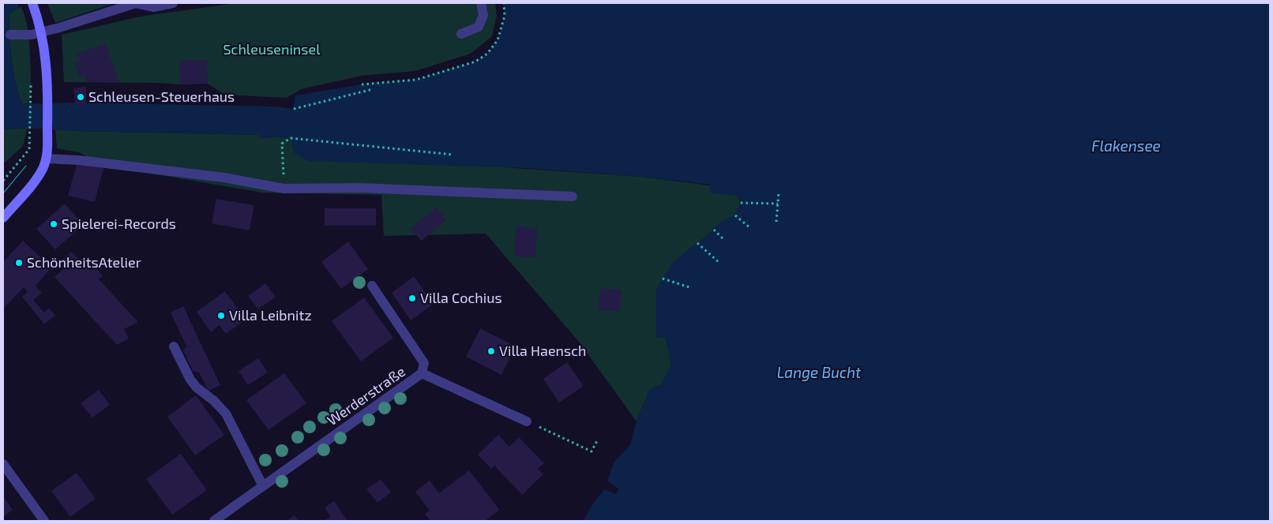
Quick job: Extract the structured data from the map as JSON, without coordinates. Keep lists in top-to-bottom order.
{
  "streets": {
    "street": ["Werderstraße"]
  },
  "water": ["Flakensee", "Lange Bucht"],
  "parks": ["Schleuseninsel"],
  "places": [
    "Schleusen-Steuerhaus",
    "Spielerei-Records",
    "SchönheitsAtelier",
    "Villa Cochius",
    "Villa Leibnitz",
    "Villa Haensch"
  ]
}
